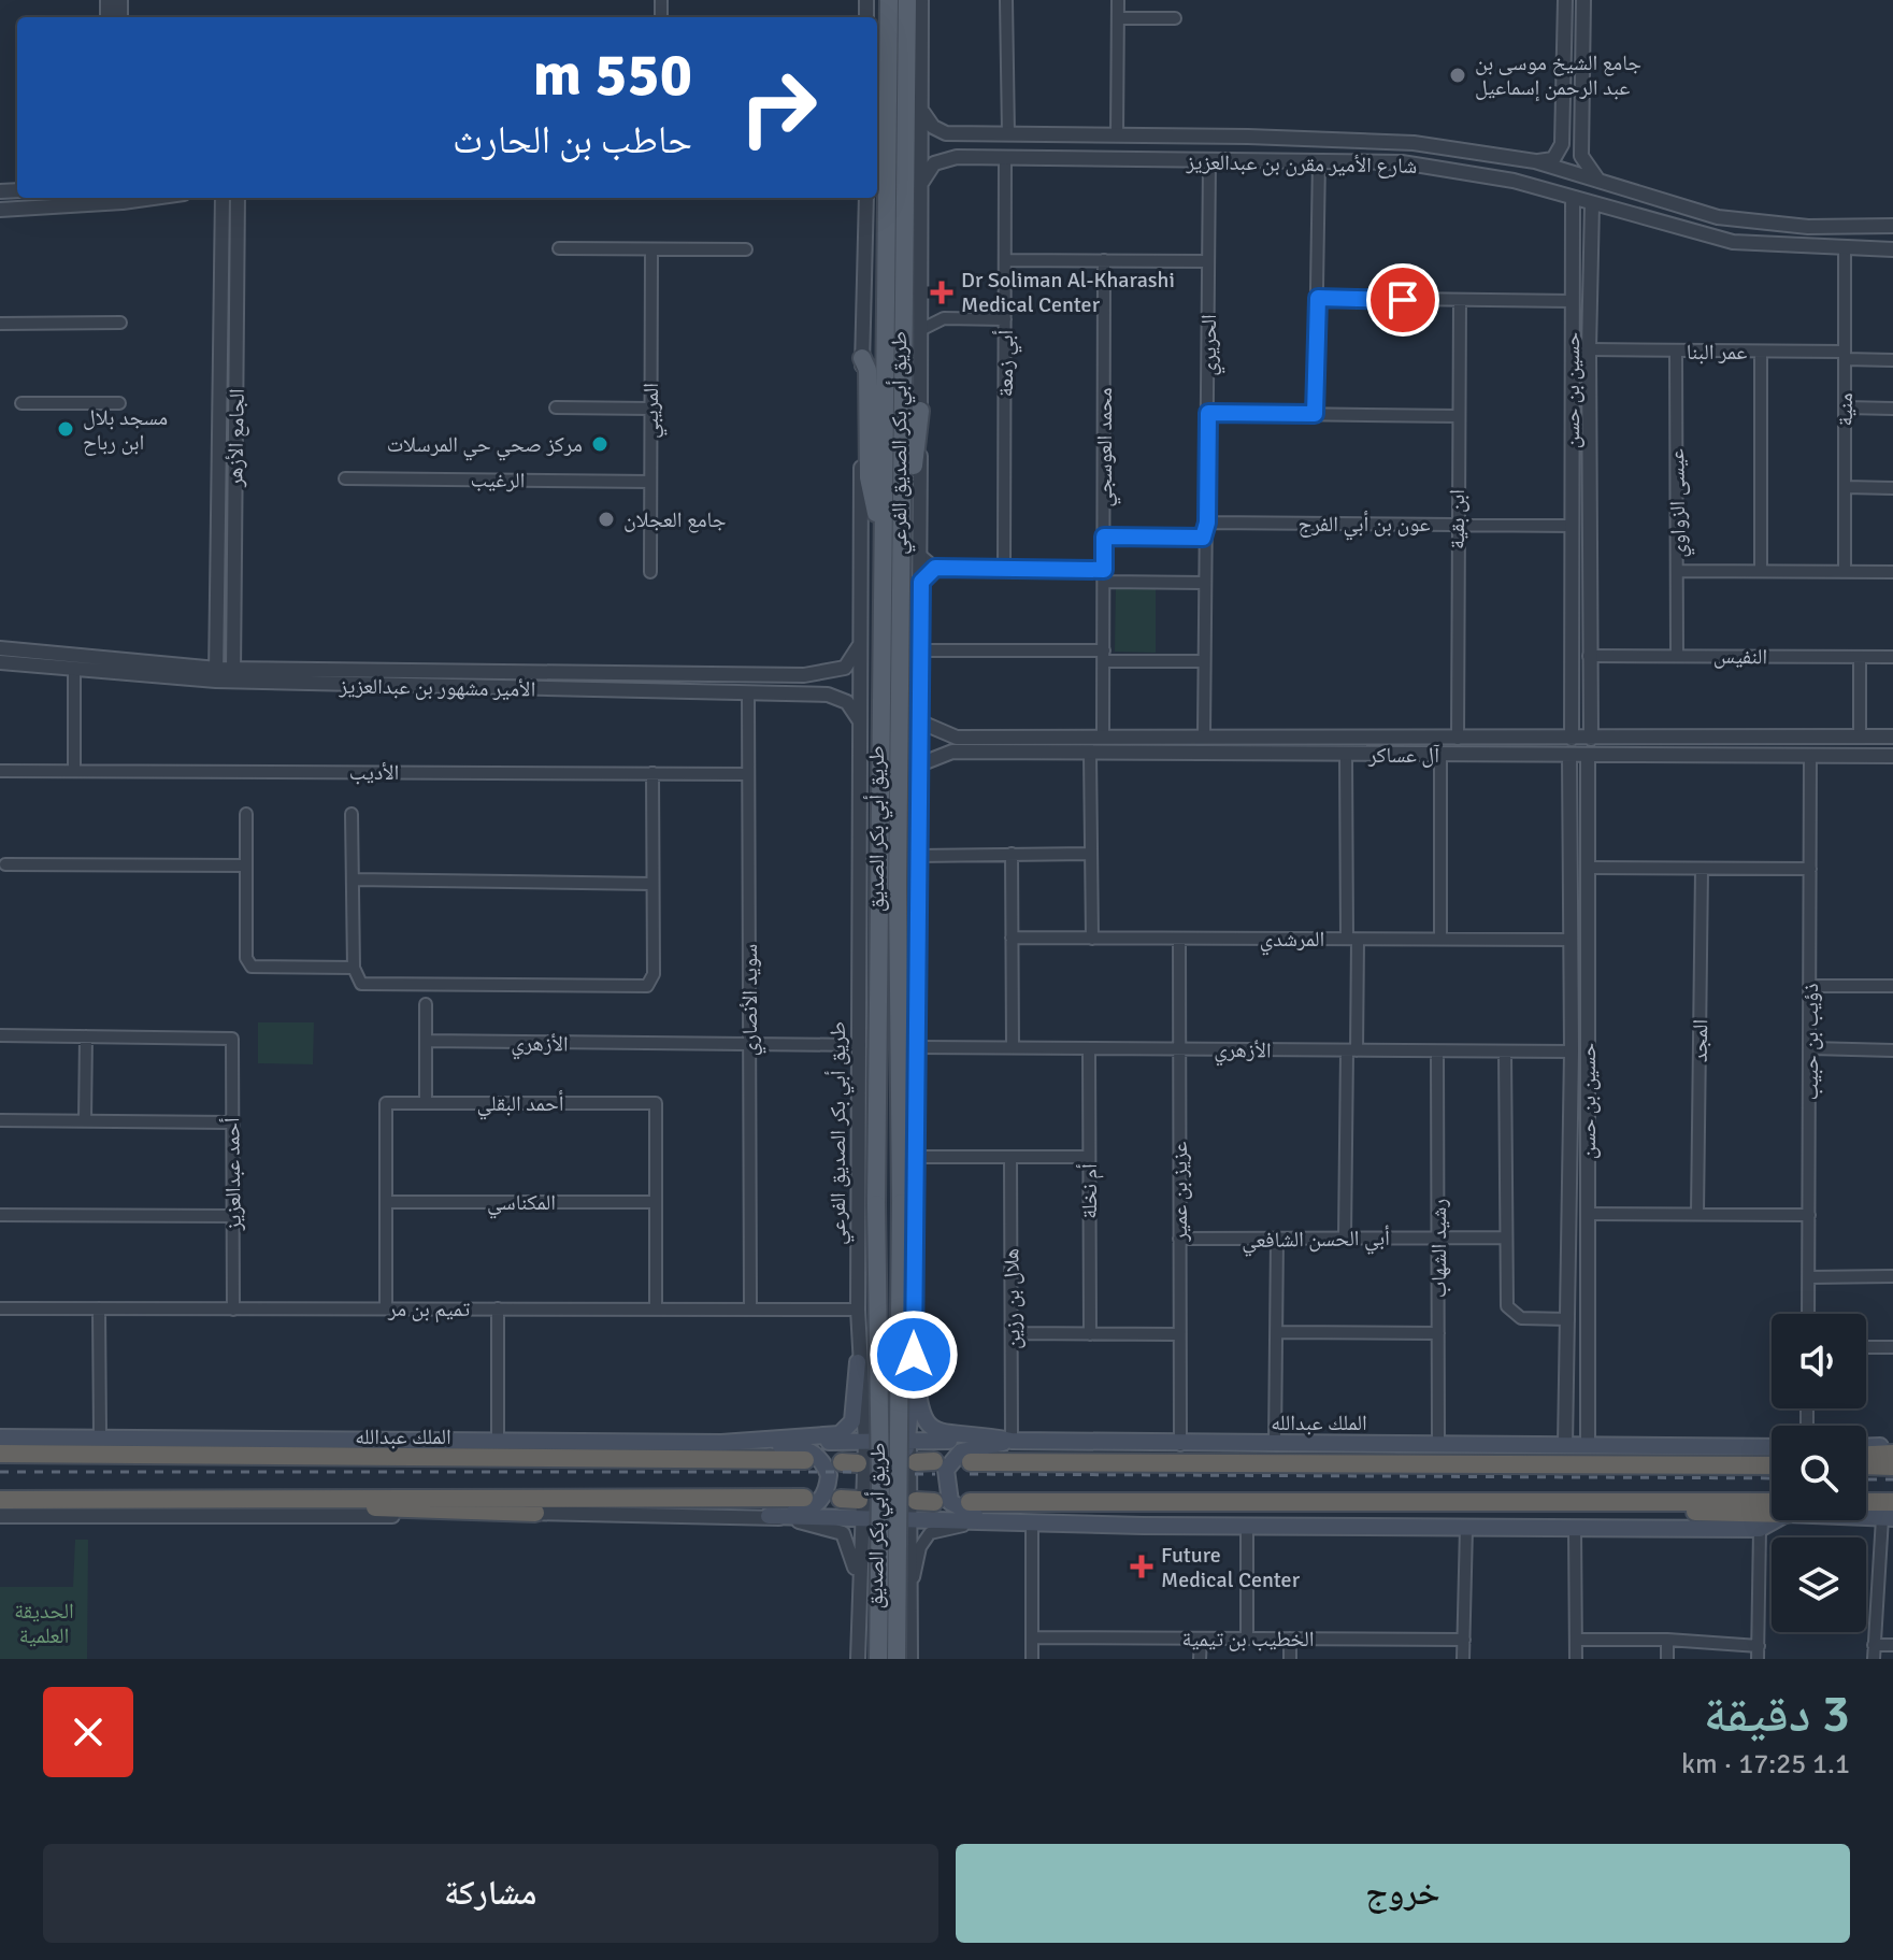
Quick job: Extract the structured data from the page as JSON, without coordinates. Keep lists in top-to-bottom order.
{
  "streets": {
    "highway": ["الملك عبدالله"],
    "main road": ["طريق أبي بكر الصديق الفرعي", "طريق أبي بكر الصديق"],
    "street": [
      "شارع الأمير مقرن بن عبدالعزيز",
      "الحريري",
      "عمر البنا",
      "أبي زمعة",
      "حسين بن حسن",
      "منية",
      "المريبي",
      "الجامع الأزهر",
      "محمد العوسجي",
      "الرغيب",
      "عيسى الزواوي",
      "ابن بقية",
      "عون بن أبي الفرج",
      "النفيس",
      "الأمير مشهور بن عبدالعزيز",
      "آل عساكر",
      "الأديب",
      "المرشدي",
      "سويد الأنصاري",
      "المجد",
      "ذؤيب بن حبيب",
      "الأزهري",
      "أحمد البقلي",
      "أحمد عبدالعزيز",
      "أم نخلة",
      "عزيز بن عمير",
      "المكناسي",
      "أبي الحسن الشافعي",
      "رشيد الشهاب",
      "هلال بن رزين",
      "تميم بن مر",
      "الخطيب بن تيمية"
    ]
  },
  "crossings": [
    ["شارع الأمير مقرن بن عبدالعزيز", "الحريري"],
    ["شارع الأمير مقرن بن عبدالعزيز", "أبي زمعة"],
    ["شارع الأمير مقرن بن عبدالعزيز", "حسين بن حسن"],
    ["شارع الأمير مقرن بن عبدالعزيز", "منية"],
    ["شارع الأمير مقرن بن عبدالعزيز", "طريق أبي بكر الصديق الفرعي"],
    ["الحريري", "عون بن أبي الفرج"],
    ["الحريري", "آل عساكر"],
    ["عمر البنا", "حسين بن حسن"],
    ["عمر البنا", "منية"],
    ["عمر البنا", "عيسى الزواوي"],
    ["حسين بن حسن", "عون بن أبي الفرج"],
    ["حسين بن حسن", "النفيس"],
    ["حسين بن حسن", "آل عساكر"],
    ["حسين بن حسن", "المرشدي"],
    ["حسين بن حسن", "الأزهري"],
    ["حسين بن حسن", "الملك عبدالله"],
    ["المريبي", "الرغيب"],
    ["الجامع الأزهر", "الأمير مشهور بن عبدالعزيز"],
    ["طريق أبي بكر الصديق الفرعي", "الأمير مشهور بن عبدالعزيز"],
    ["طريق أبي بكر الصديق الفرعي", "آل عساكر"],
    ["طريق أبي بكر الصديق الفرعي", "الأزهري"],
    ["طريق أبي بكر الصديق الفرعي", "تميم بن مر"],
    ["طريق أبي بكر الصديق الفرعي", "الملك عبدالله"],
    ["محمد العوسجي", "آل عساكر"],
    ["عيسى الزواوي", "النفيس"],
    ["ابن بقية", "عون بن أبي الفرج"],
    ["ابن بقية", "آل عساكر"],
    ["الأمير مشهور بن عبدالعزيز", "سويد الأنصاري"],
    ["آل عساكر", "ذؤيب بن حبيب"],
    ["الأديب", "سويد الأنصاري"],
    ["المرشدي", "عزيز بن عمير"],
    ["سويد الأنصاري", "الأزهري"],
    ["سويد الأنصاري", "تميم بن مر"],
    ["الأزهري", "أم نخلة"],
    ["الأزهري", "عزيز بن عمير"],
    ["الأزهري", "رشيد الشهاب"],
    ["أحمد البقلي", "المكناسي"],
    ["أحمد عبدالعزيز", "تميم بن مر"],
    ["عزيز بن عمير", "أبي الحسن الشافعي"],
    ["عزيز بن عمير", "الملك عبدالله"],
    ["أبي الحسن الشافعي", "رشيد الشهاب"],
    ["رشيد الشهاب", "الملك عبدالله"],
    ["هلال بن رزين", "الملك عبدالله"]
  ],
  "parks": ["الحديقة العلمية"],
  "places": {
    "other": [
      "جامع الشيخ موسى بن عبد الرحمن إسماعيل",
      "مسجد بلال ابن رباح",
      "مركز صحي حي المرسلات",
      "جامع العجلان"
    ],
    "health": ["Dr Soliman Al-Kharashi Medical Center", "Future Medical Center"]
  },
  "page": {
    "turn": ["550 m", "حاطب بن الحارث"],
    "heading": ["3 دقيقة", "1.1 km · 17:25"],
    "buttons": ["خروج", "مشاركة"]
  }
}
